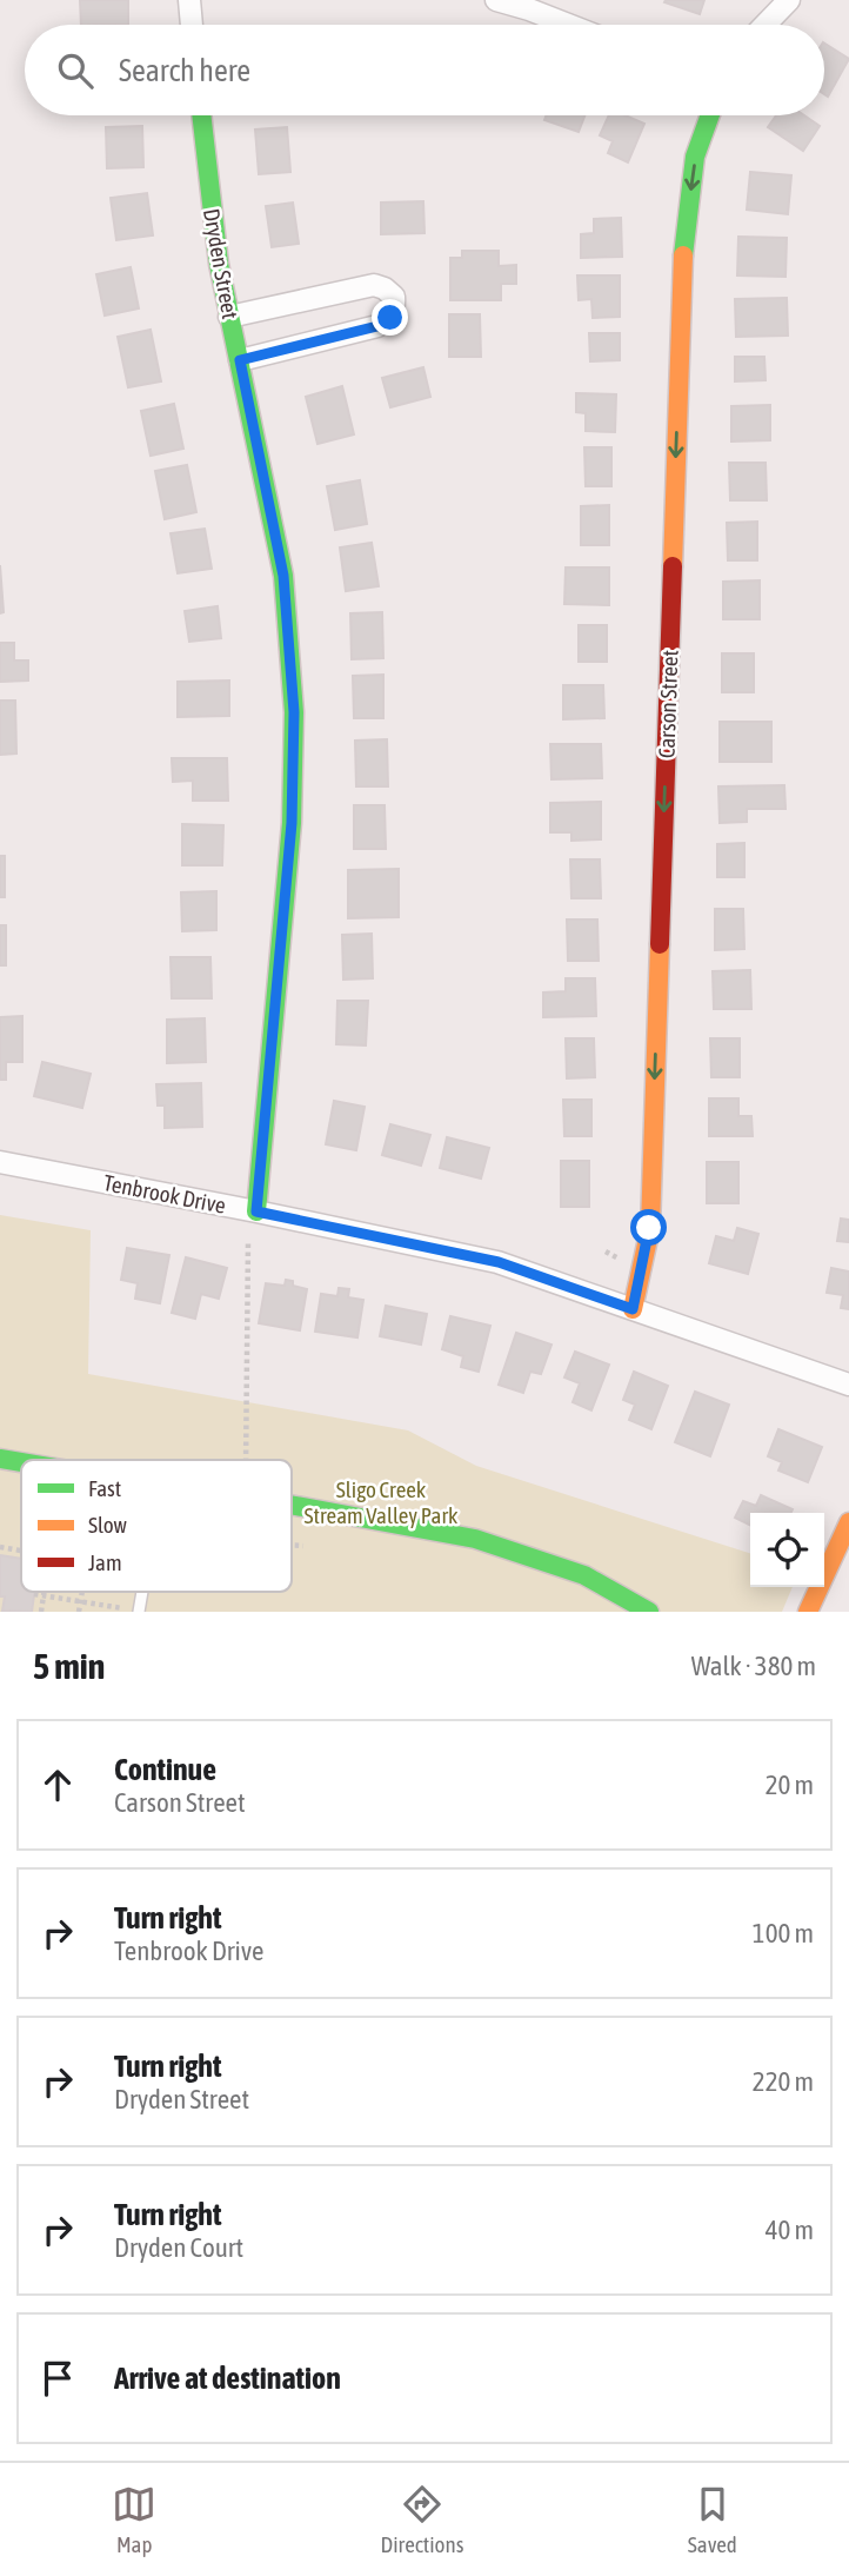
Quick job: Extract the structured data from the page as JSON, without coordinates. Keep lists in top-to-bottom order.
{
  "streets": {
    "street": ["Dryden Street", "Carson Street", "Tenbrook Drive"]
  },
  "crossings": [
    ["Dryden Street", "Tenbrook Drive"],
    ["Carson Street", "Tenbrook Drive"]
  ],
  "one_way": ["Carson Street"],
  "parks": ["Sligo Creek Stream Valley Park"],
  "legend": ["Fast", "Slow", "Jam"],
  "page": {
    "search": "Search here",
    "heading": ["5 min", "Walk · 380 m"],
    "list": [
      ["Continue", "Carson Street", "20 m"],
      ["Turn right", "Tenbrook Drive", "100 m"],
      ["Turn right", "Dryden Street", "220 m"],
      ["Turn right", "Dryden Court", "40 m"],
      "Arrive at destination"
    ],
    "nav": ["Map", "Directions", "Saved"]
  }
}
